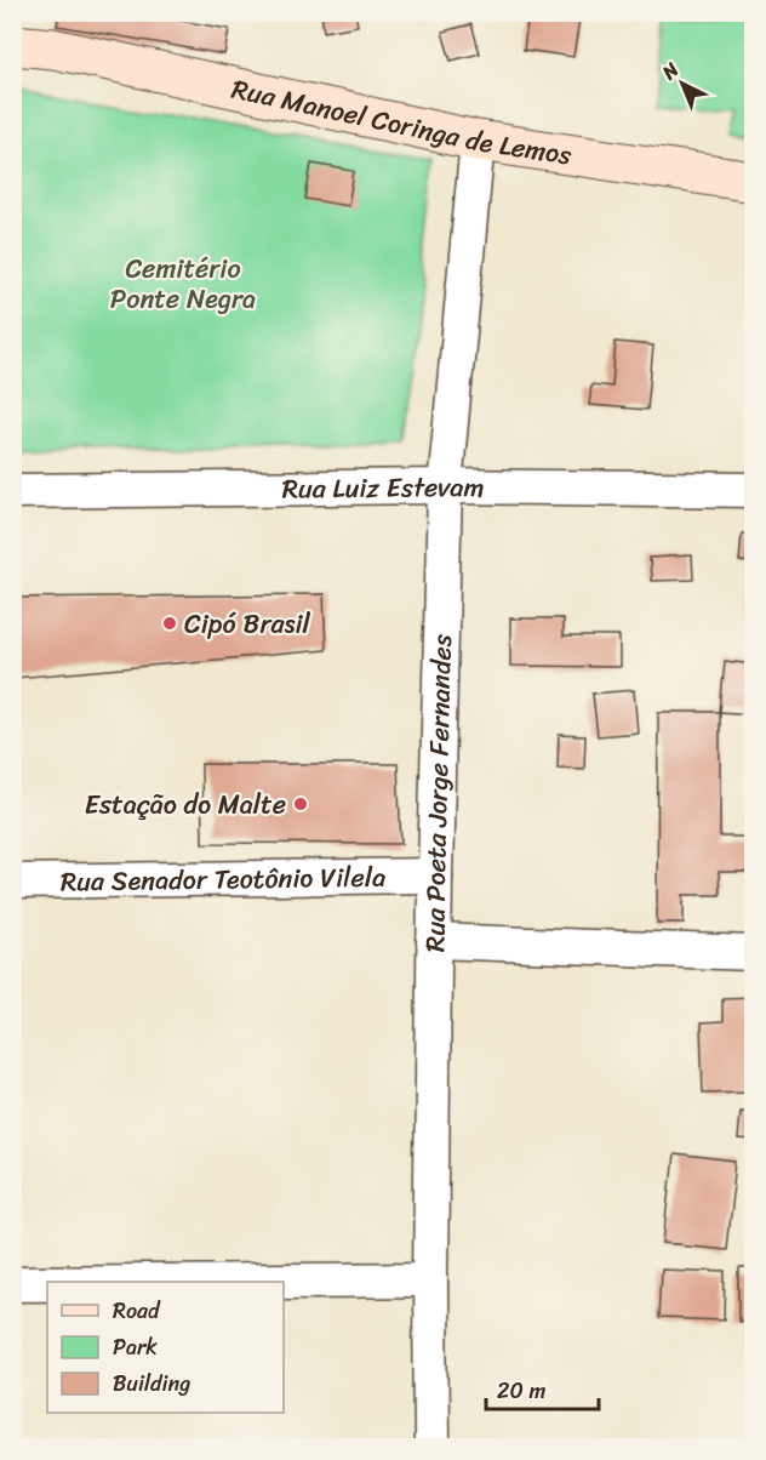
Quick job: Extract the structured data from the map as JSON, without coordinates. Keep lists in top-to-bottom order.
{
  "streets": {
    "main road": ["Rua Manoel Coringa de Lemos"],
    "street": ["Rua Luiz Estevam", "Rua Poeta Jorge Fernandes", "Rua Senador Teotônio Vilela"]
  },
  "crossings": [
    ["Rua Manoel Coringa de Lemos", "Rua Poeta Jorge Fernandes"],
    ["Rua Luiz Estevam", "Rua Poeta Jorge Fernandes"],
    ["Rua Poeta Jorge Fernandes", "Rua Senador Teotônio Vilela"]
  ],
  "parks": ["Cemitério Ponte Negra"],
  "places": ["Cipó Brasil", "Estação do Malte"],
  "legend": ["Road", "Park", "Building"],
  "scale_bar": "20 m",
  "north": "top left"
}
